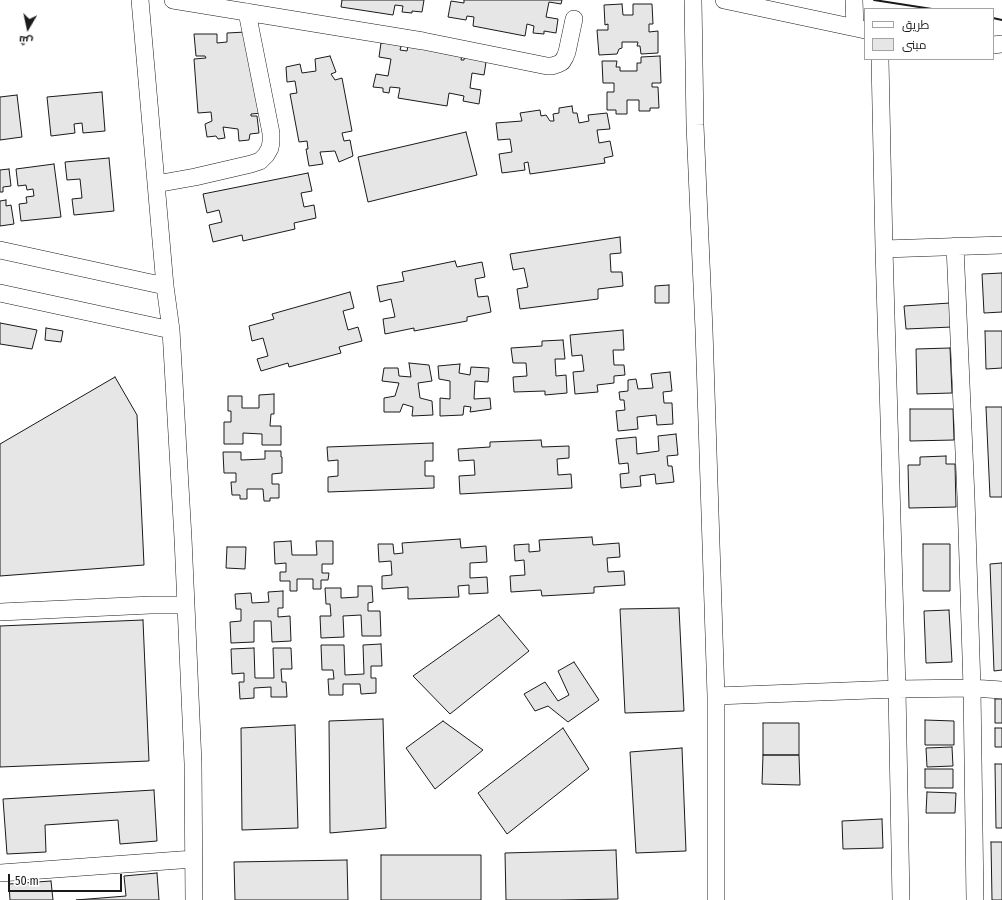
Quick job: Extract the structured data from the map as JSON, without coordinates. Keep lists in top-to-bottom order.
{
  "legend": ["طريق", "مبنى"],
  "scale_bar": "50 m",
  "north": "bottom"
}
